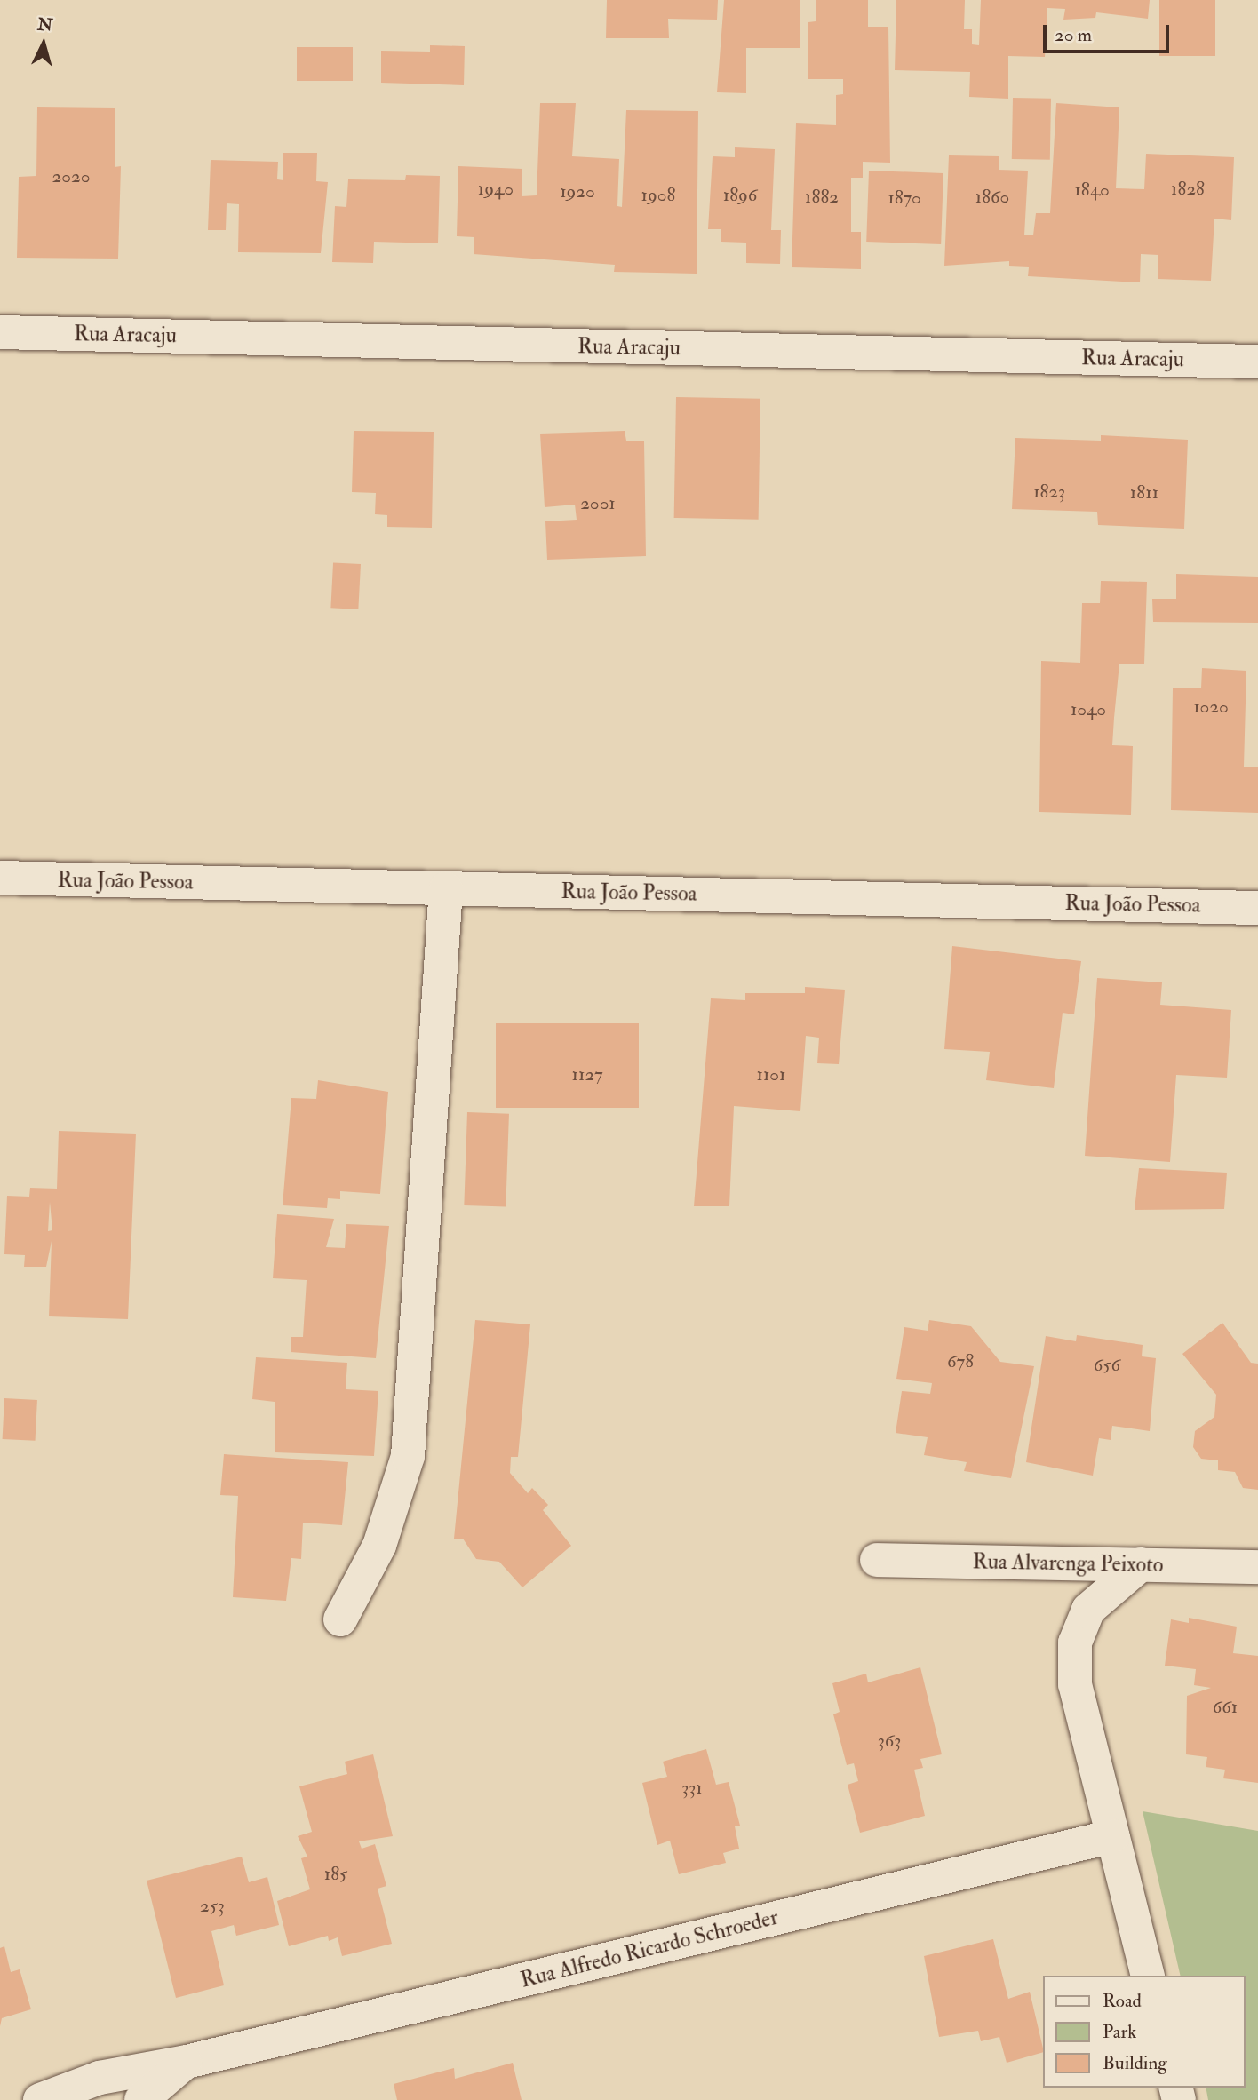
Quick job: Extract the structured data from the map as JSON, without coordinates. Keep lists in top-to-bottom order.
{
  "streets": {
    "street": [
      "Rua Aracaju",
      "Rua João Pessoa",
      "Rua Alvarenga Peixoto",
      "Rua Alfredo Ricardo Schroeder"
    ]
  },
  "house_numbers": [
    "2020",
    "1940",
    "1828",
    "1840",
    "1920",
    "1908",
    "1896",
    "1882",
    "1860",
    "1870",
    "1823",
    "1811",
    "2001",
    "1020",
    "1040",
    "1127",
    "1101",
    "678",
    "656",
    "661",
    "363",
    "331",
    "185",
    "253"
  ],
  "legend": ["Road", "Park", "Building"],
  "scale_bar": "20 m",
  "north": "top"
}
